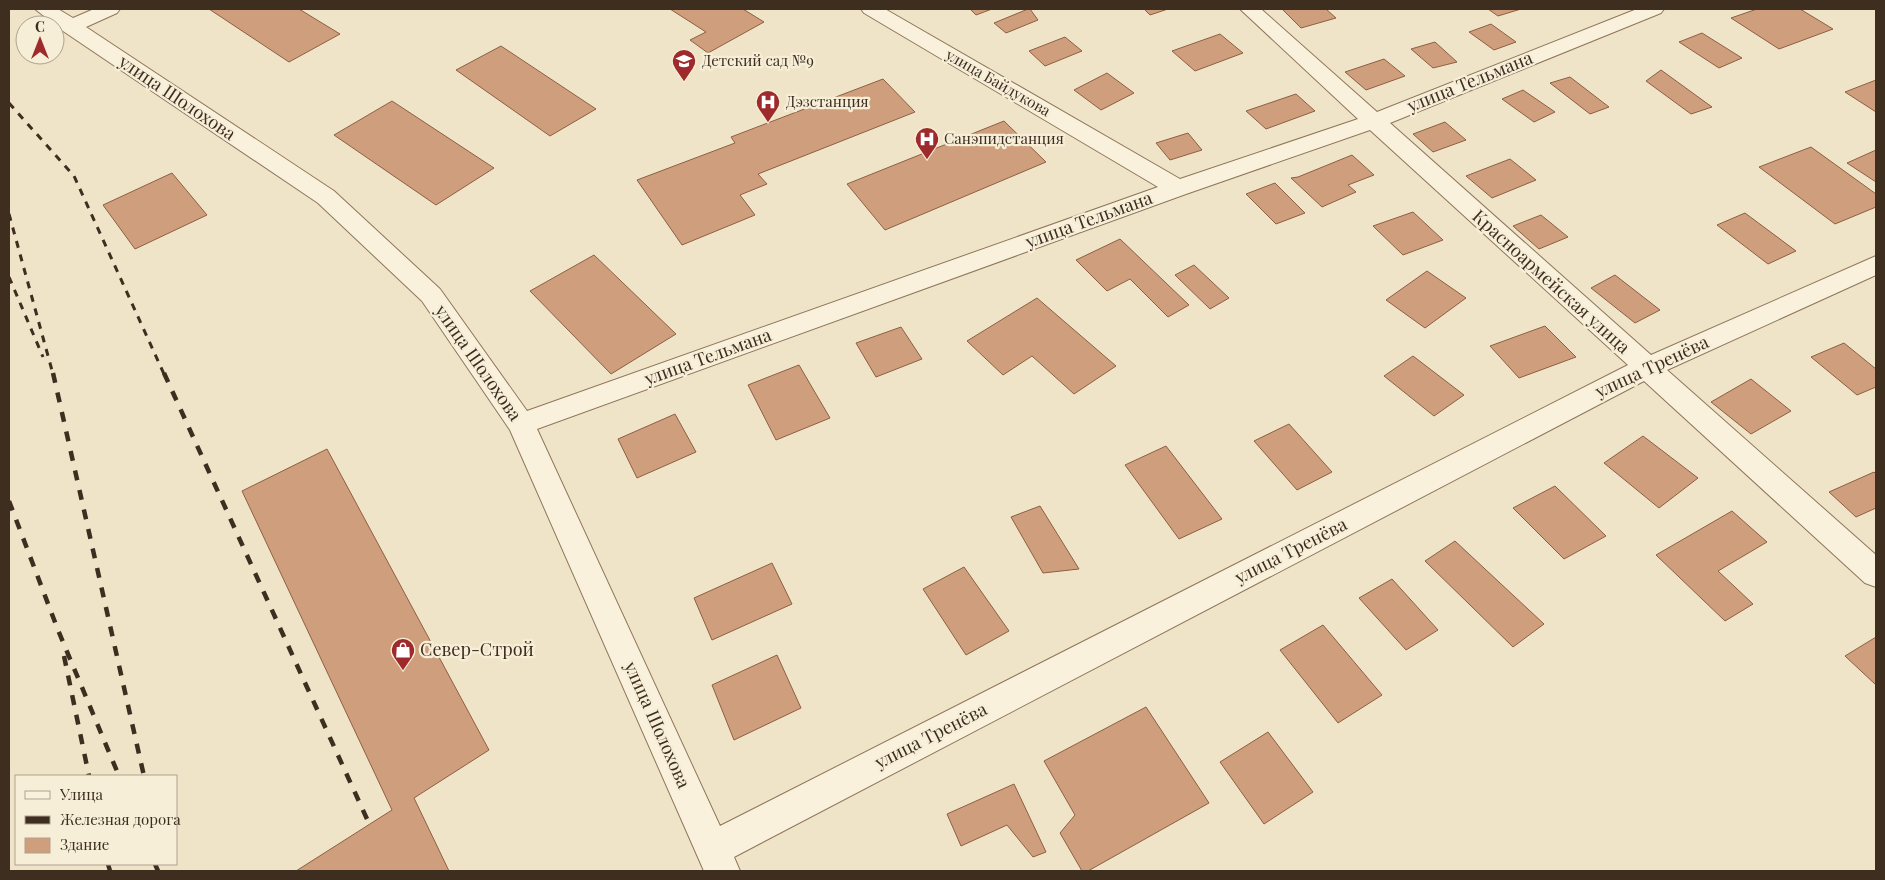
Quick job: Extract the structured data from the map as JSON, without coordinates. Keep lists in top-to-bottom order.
{
  "streets": {
    "street": [
      "улица Тельмана",
      "улица Байдукова",
      "улица Шолохова",
      "Красноармейская улица",
      "улица Тренёва"
    ]
  },
  "crossings": [
    ["улица Тельмана", "улица Байдукова"],
    ["улица Тельмана", "улица Шолохова"],
    ["улица Тельмана", "Красноармейская улица"],
    ["улица Шолохова", "улица Тренёва"],
    ["Красноармейская улица", "улица Тренёва"]
  ],
  "places": {
    "school or university": ["Детский сад №9"],
    "hospital": ["Дэзстанция", "Санэпидстанция"],
    "shop": ["Север-Строй"]
  },
  "legend": ["Улица", "Железная дорога", "Здание"],
  "north": "top"
}
